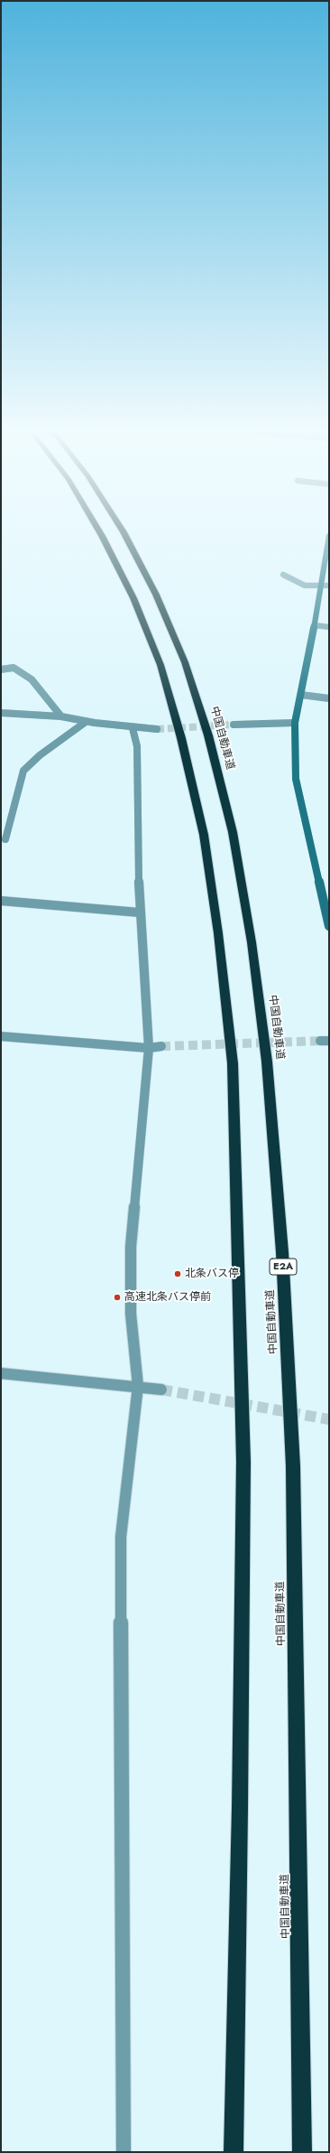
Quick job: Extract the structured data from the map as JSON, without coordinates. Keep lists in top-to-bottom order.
{
  "streets": {
    "highway": ["中国自動車道", "E2A"]
  },
  "places": ["北条バス停", "高速北条バス停前"]
}
